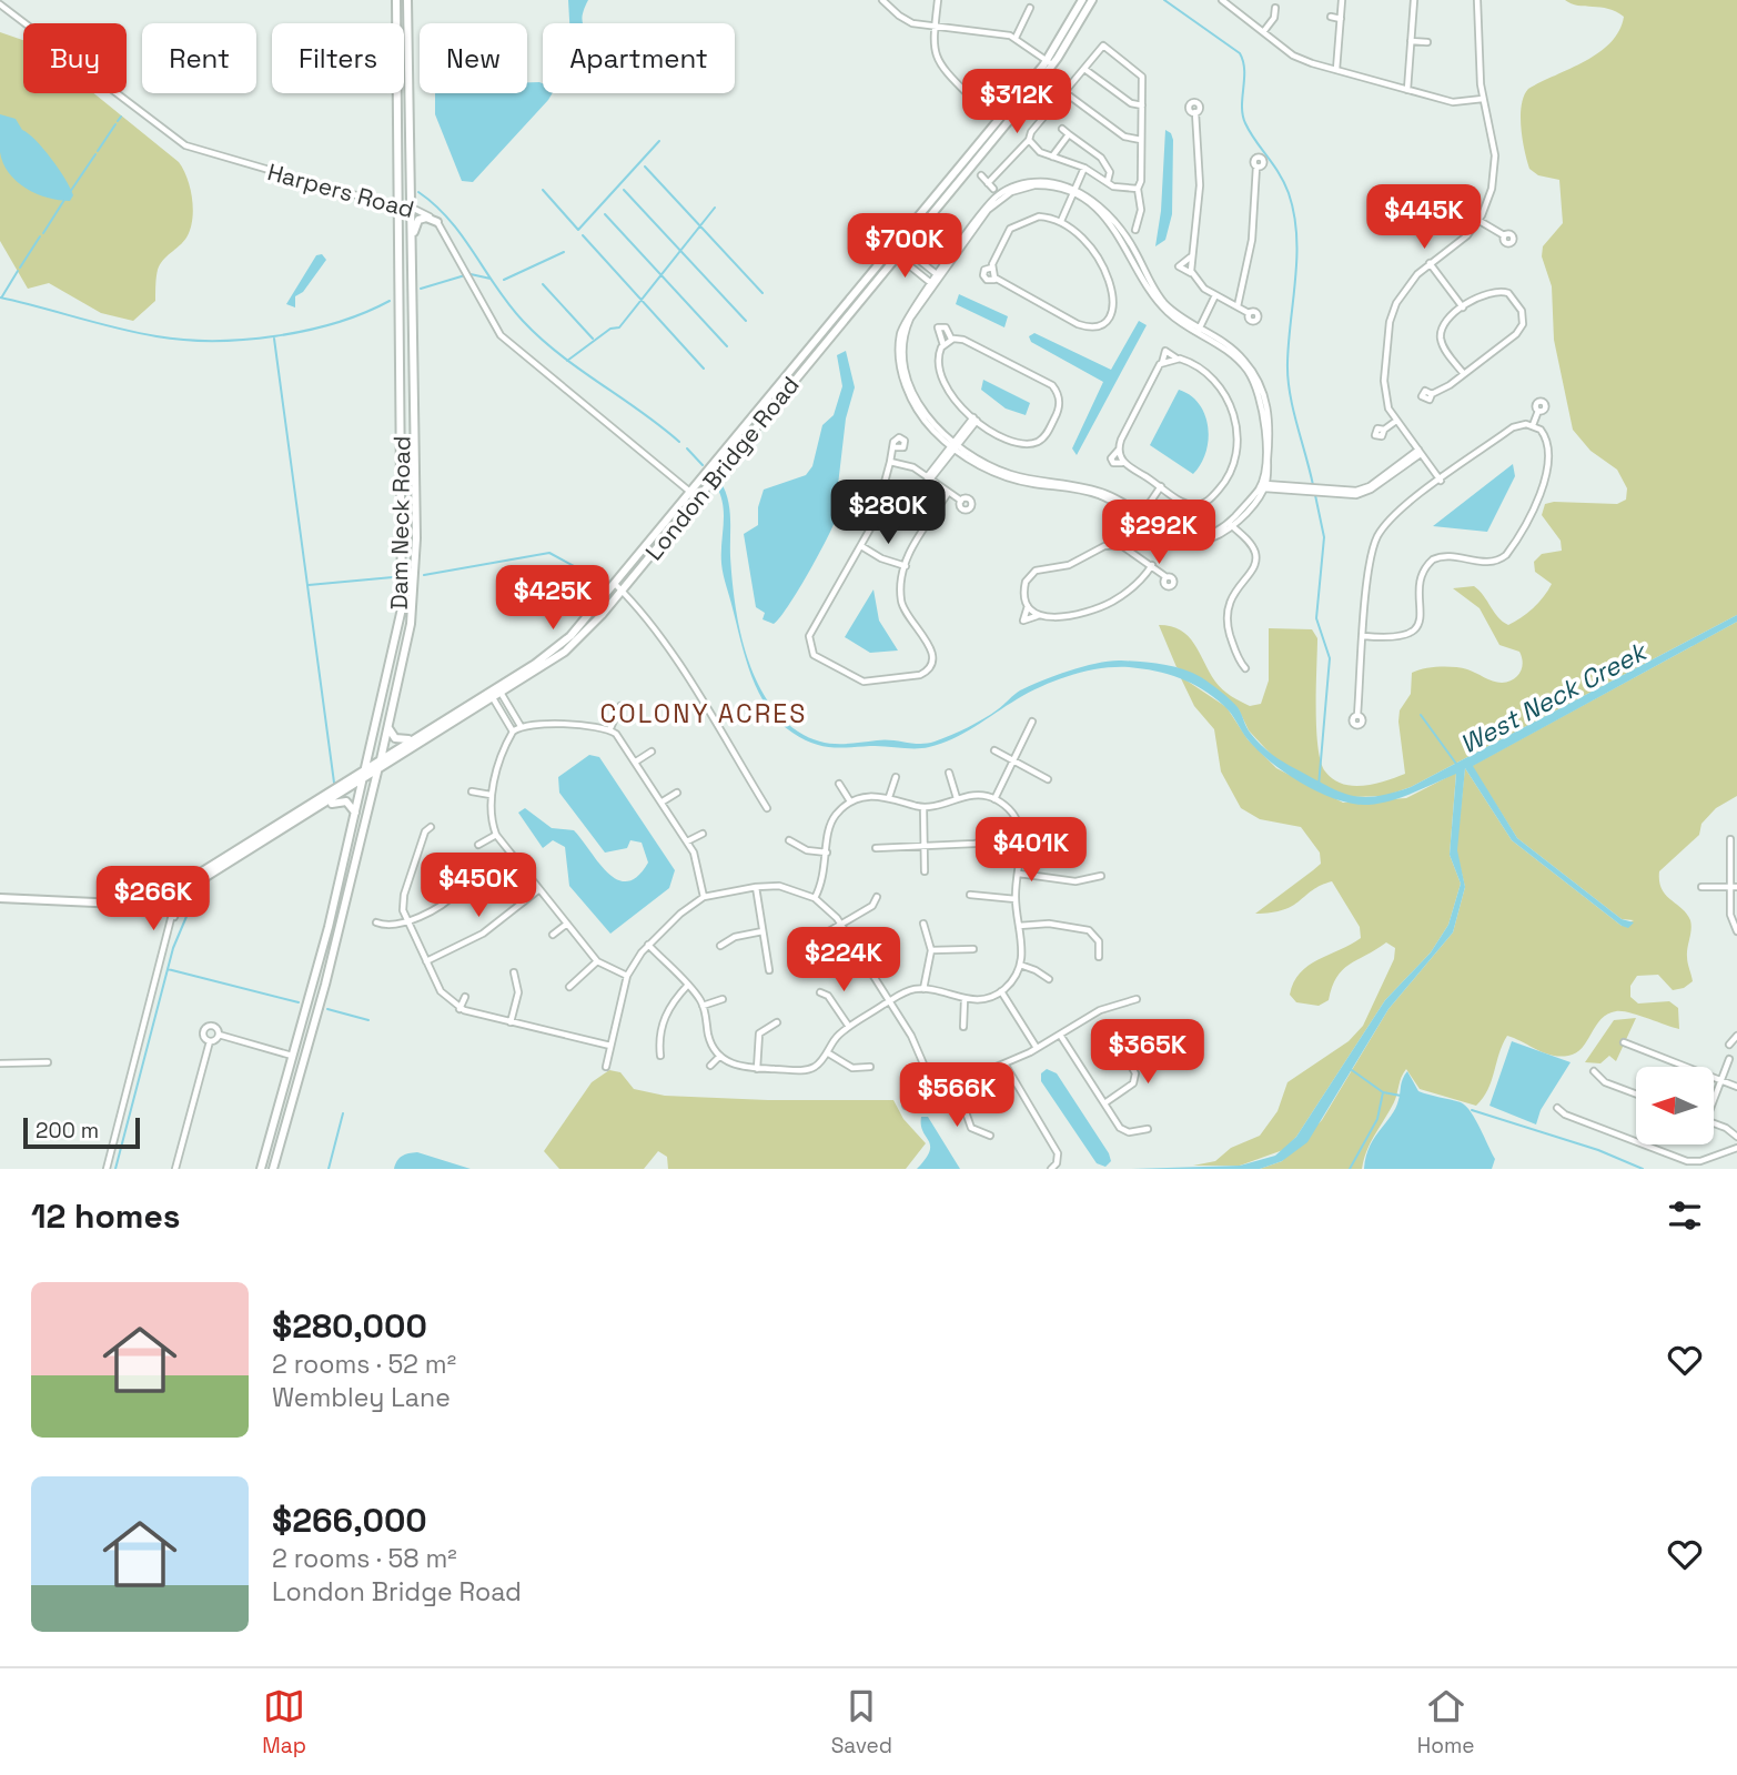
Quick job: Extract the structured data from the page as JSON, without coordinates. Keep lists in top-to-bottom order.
{
  "streets": {
    "main road": ["London Bridge Road", "Dam Neck Road"],
    "street": ["Harpers Road"]
  },
  "crossings": [
    ["Harpers Road", "London Bridge Road"],
    ["Harpers Road", "Dam Neck Road"],
    ["London Bridge Road", "Dam Neck Road"]
  ],
  "districts": ["COLONY ACRES"],
  "water": ["West Neck Creek"],
  "scale_bar": "200 m",
  "north": "left",
  "page": {
    "chip": [
      "Buy",
      "Rent",
      "Filters",
      "New",
      "Apartment"
    ],
    "price": [
      "$312K",
      "$445K",
      "$700K",
      "$280K",
      "$292K",
      "$425K",
      "$401K",
      "$450K",
      "$266K",
      "$224K",
      "$365K",
      "$566K"
    ],
    "scale": "200 m",
    "heading": "12 homes",
    "list": [
      {
        "name": "$280,000",
        "note": "2 rooms · 52 m² · Wembley Lane"
      },
      {
        "name": "$266,000",
        "note": "2 rooms · 58 m² · London Bridge Road"
      }
    ],
    "tabs": ["Map", "Saved", "Home"]
  }
}
